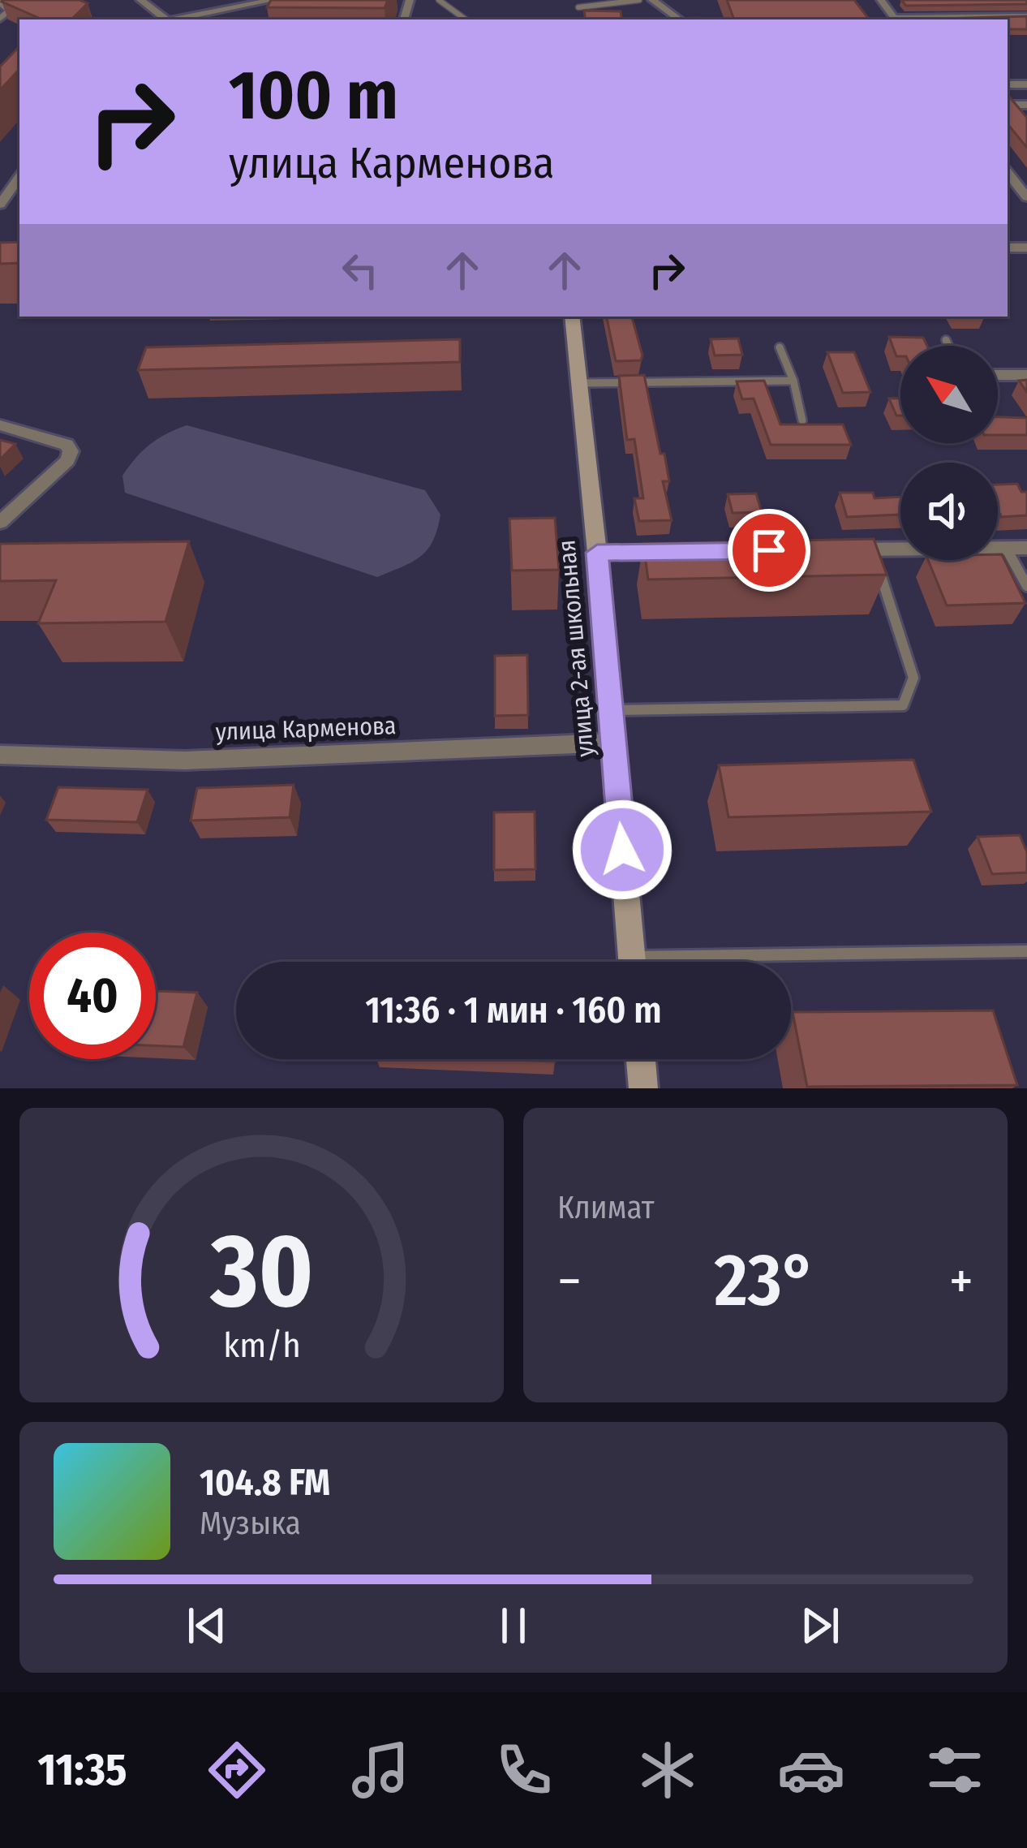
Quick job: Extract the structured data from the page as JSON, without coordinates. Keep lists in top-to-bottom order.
{
  "streets": {
    "street": ["улица 2-ая школьная", "улица Карменова"]
  },
  "crossings": [
    ["улица 2-ая школьная", "улица Карменова"]
  ],
  "north": "top left",
  "page": {
    "turn": ["100 m", "улица Карменова"],
    "limit": "40",
    "trip": "11:36 · 1 мин · 160 m",
    "tile": "Климат",
    "heat": ["−", "23°", "+"],
    "song": ["104.8 FM", "Музыка"],
    "tabs": "11:35",
    "gauge": ["30", "km/h"]
  }
}
